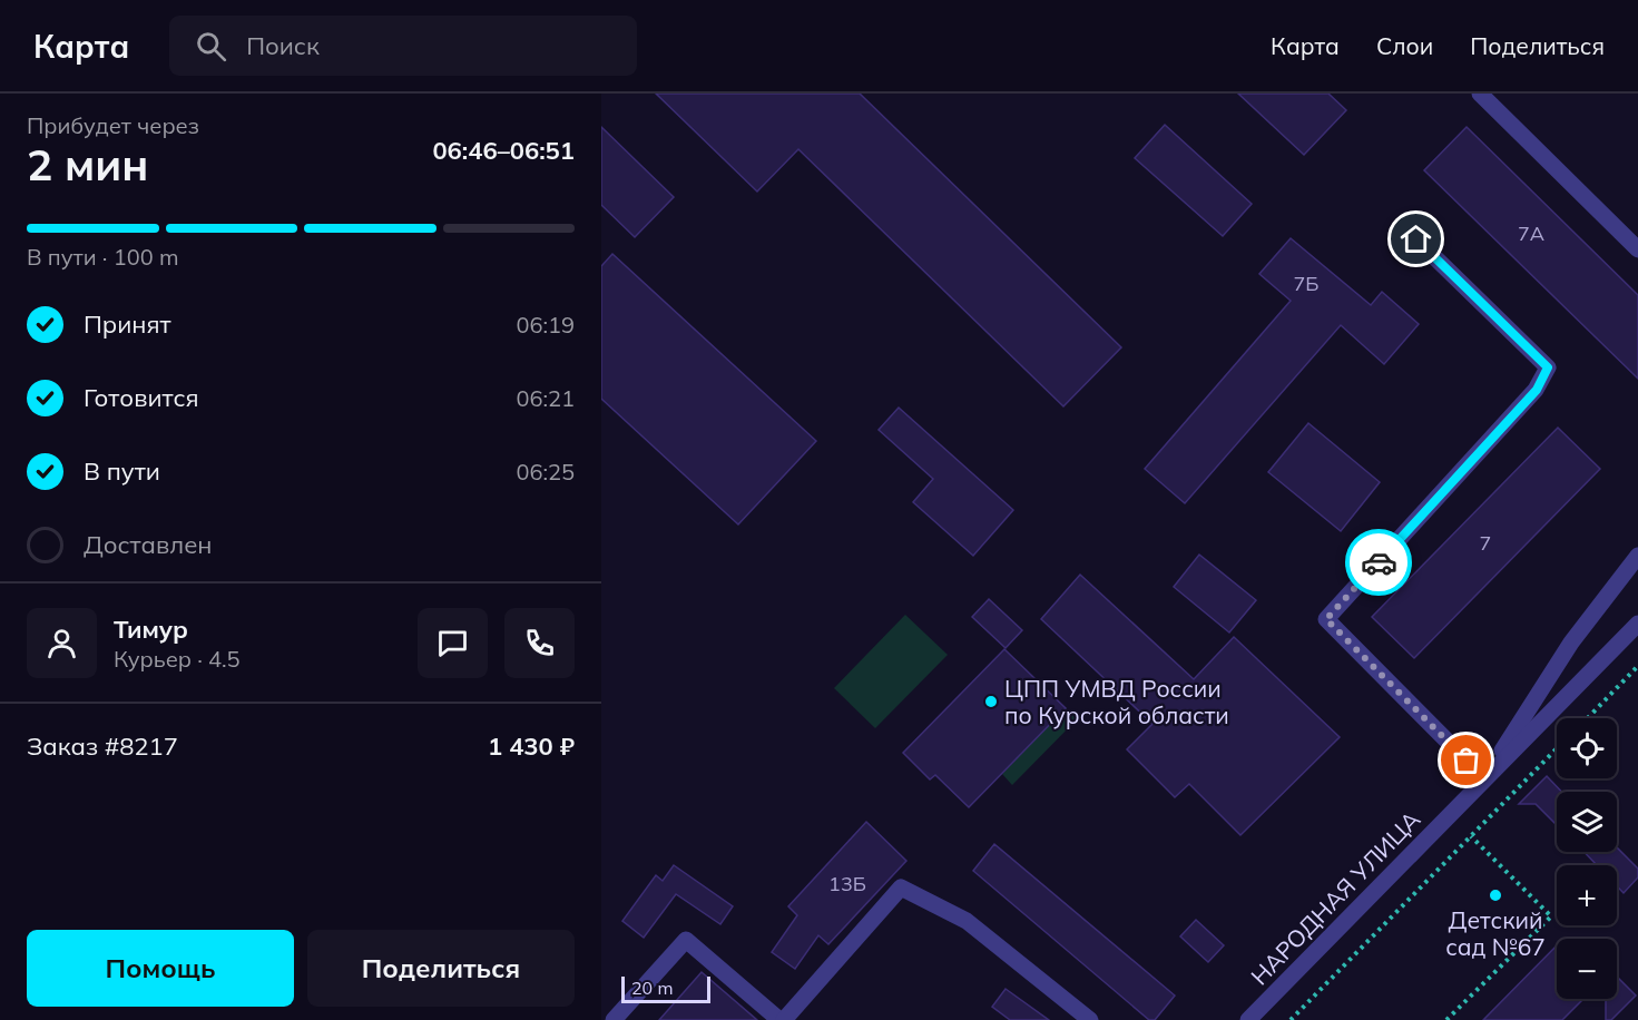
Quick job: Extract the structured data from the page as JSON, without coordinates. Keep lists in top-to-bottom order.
{
  "streets": {
    "street": ["НАРОДНАЯ УЛИЦА"]
  },
  "places": ["ЦПП УМВД России по Курской области", "Детский сад №67"],
  "house_numbers": [
    "7А",
    "7Б",
    "7",
    "13Б"
  ],
  "scale_bar": "20 m",
  "page": {
    "header": "Карта",
    "search": "Поиск",
    "nav": ["Карта", "Слои", "Поделиться"],
    "heading": ["2 мин", "Прибудет через", "06:46–06:51"],
    "panel": [
      "Тимур",
      "Курьер · 4.5",
      "Заказ #8217",
      "1 430 ₽"
    ],
    "bar": "В пути · 100 m",
    "list": [
      ["Принят", "06:19"],
      ["Готовится", "06:21"],
      ["В пути", "06:25"],
      "Доставлен"
    ],
    "map_buttons": ["+", "−"],
    "buttons": ["Помощь", "Поделиться"],
    "scale": "20 m"
  }
}
